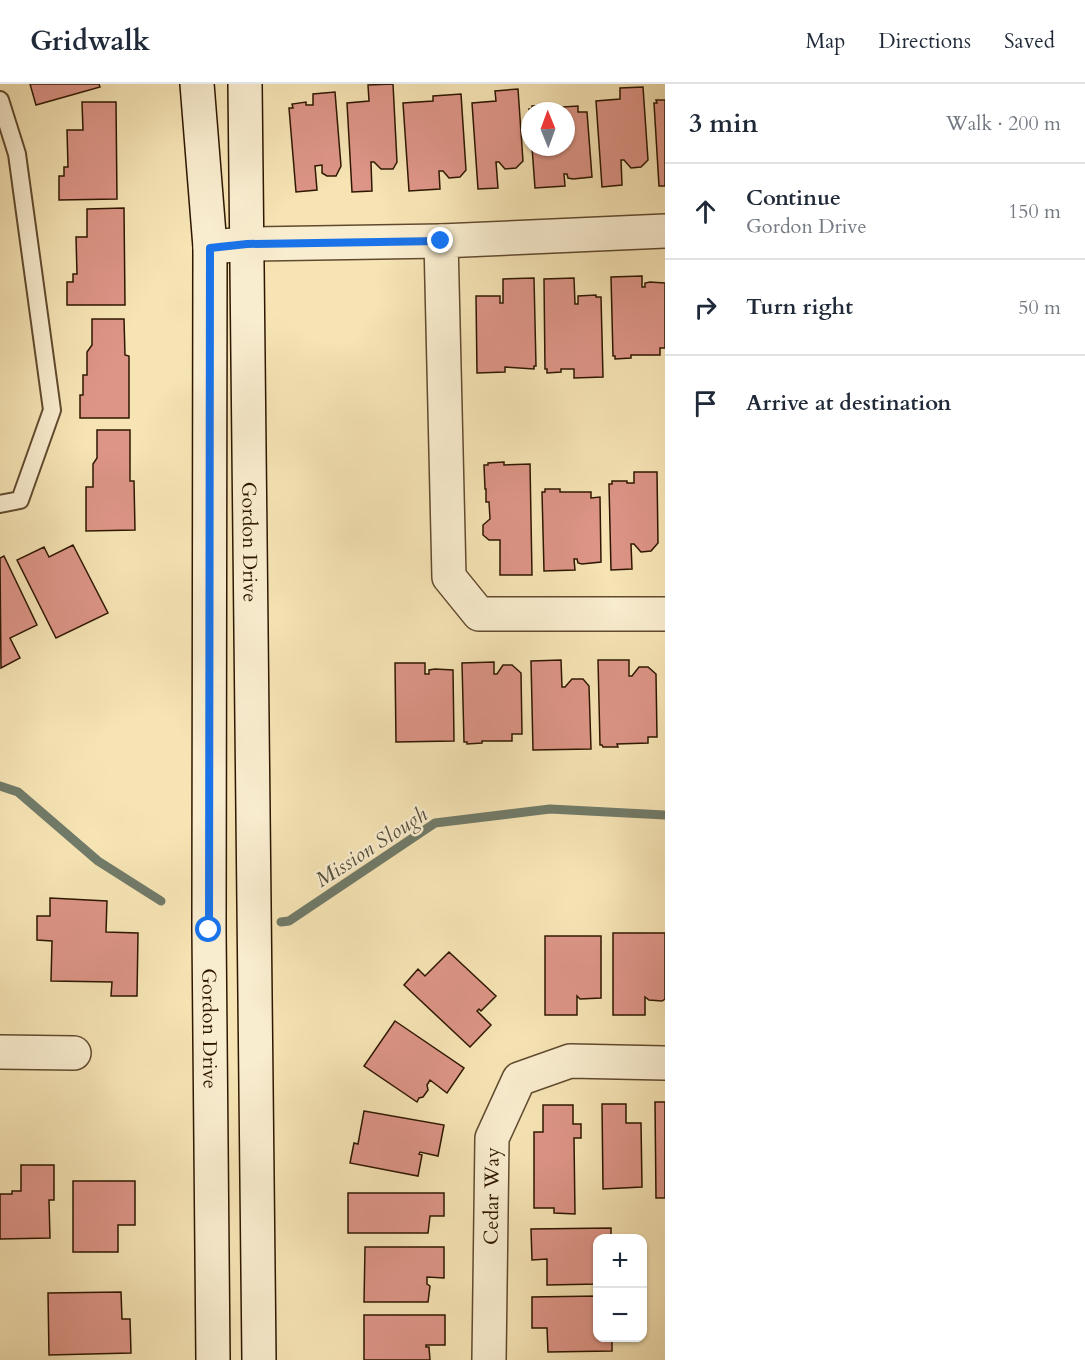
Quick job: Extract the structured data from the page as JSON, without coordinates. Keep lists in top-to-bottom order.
{
  "streets": {
    "main road": ["Gordon Drive", "Cedar Way"]
  },
  "water": ["Mission Slough"],
  "north": "top",
  "page": {
    "header": "Gridwalk",
    "nav": ["Map", "Directions", "Saved"],
    "heading": ["3 min", "Walk · 200 m"],
    "list": [
      ["Continue", "Gordon Drive", "150 m"],
      ["Turn right", "50 m"],
      "Arrive at destination"
    ],
    "map_buttons": ["+", "−"]
  }
}
